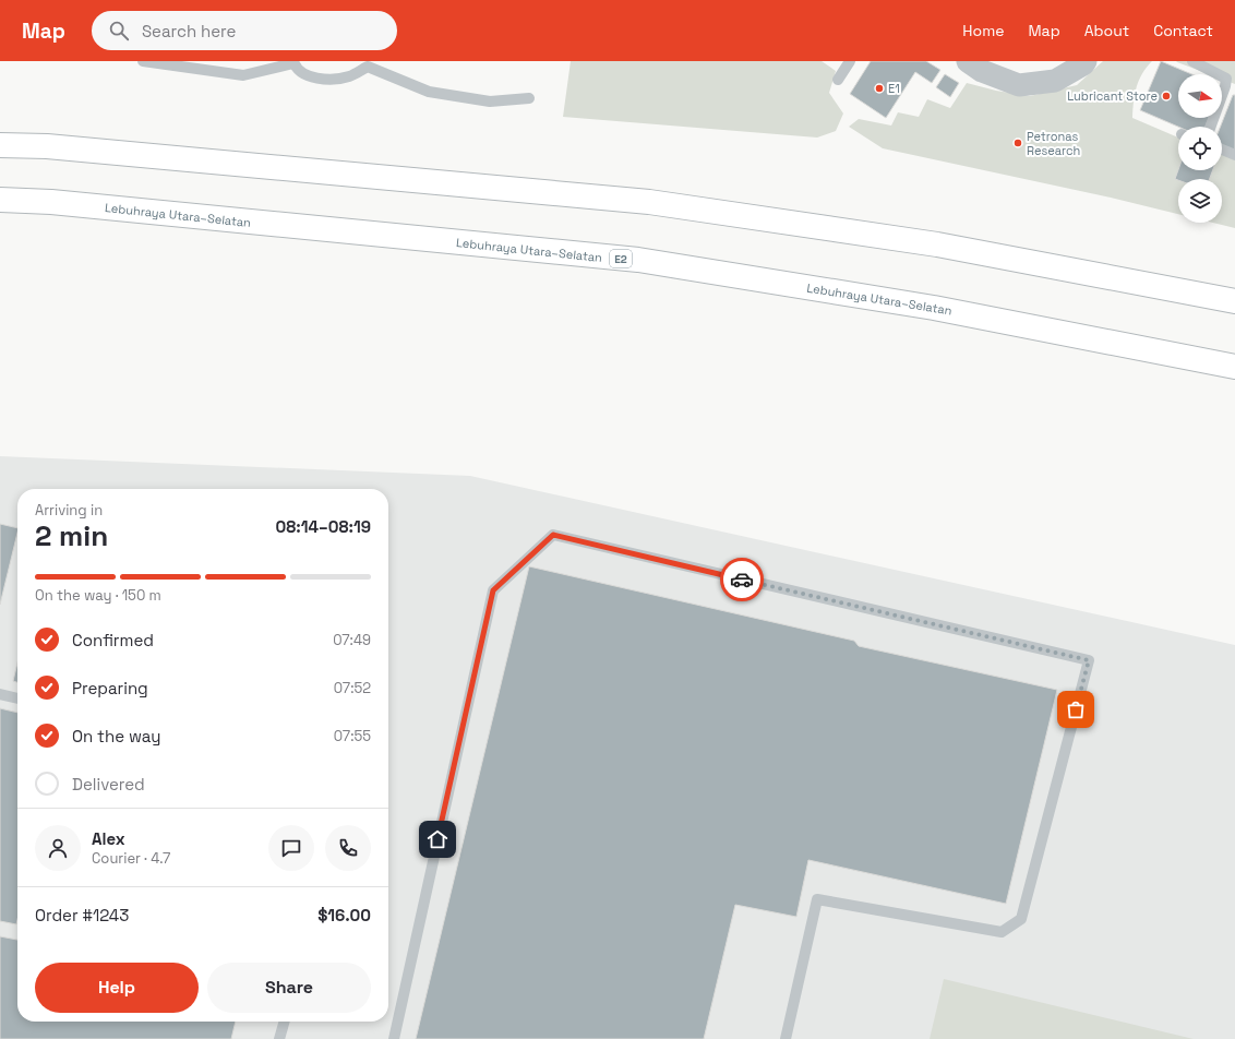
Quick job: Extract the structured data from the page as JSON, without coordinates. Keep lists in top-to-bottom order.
{
  "streets": {
    "highway": ["Lebuhraya Utara–Selatan", "E2"]
  },
  "places": ["E1", "Lubricant Store", "Petronas Research"],
  "north": "right",
  "page": {
    "header": "Map",
    "search": "Search here",
    "nav": [
      "Home",
      "Map",
      "About",
      "Contact"
    ],
    "heading": ["2 min", "Arriving in", "08:14–08:19"],
    "panel": [
      "Alex",
      "Courier · 4.7",
      "Order #1243",
      "$16.00"
    ],
    "bar": "On the way · 150 m",
    "list": [
      ["Confirmed", "07:49"],
      ["Preparing", "07:52"],
      ["On the way", "07:55"],
      "Delivered"
    ],
    "buttons": ["Help", "Share"]
  }
}
